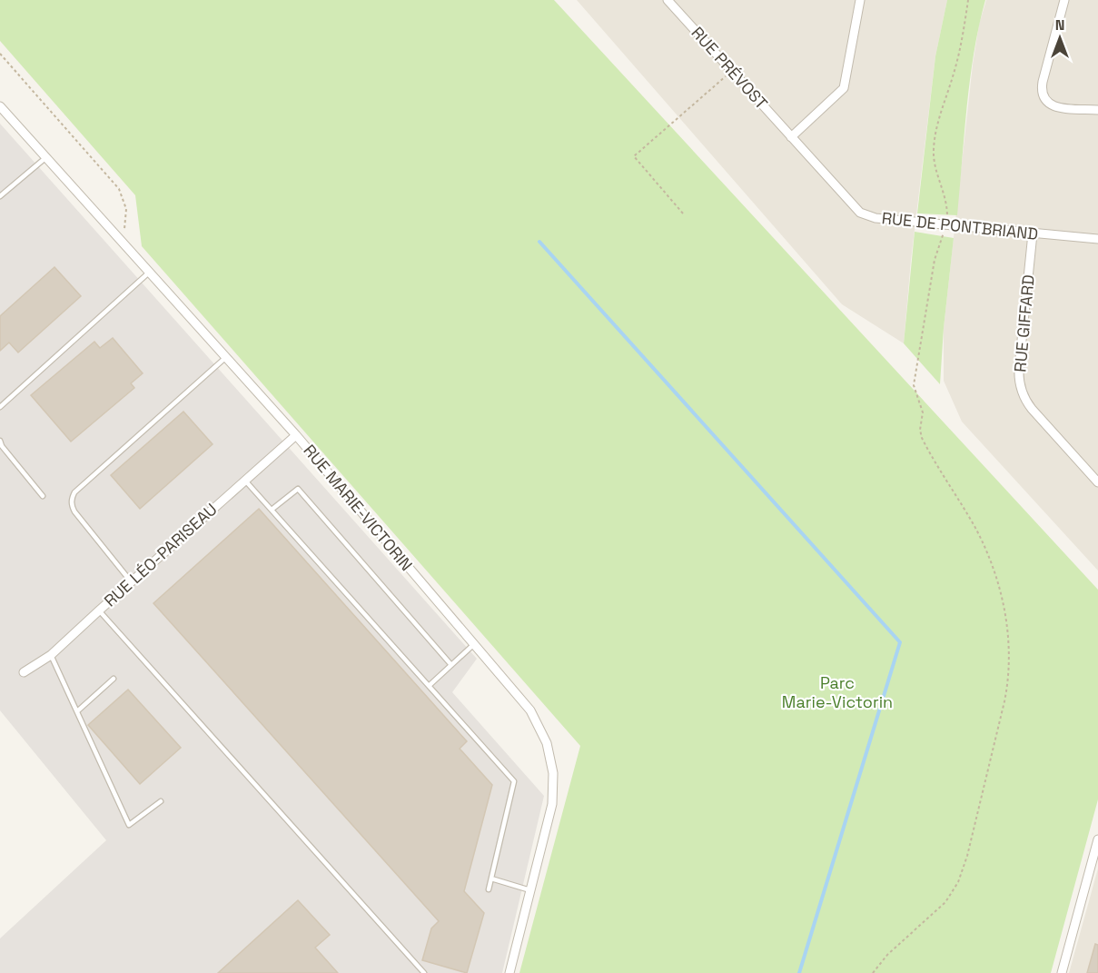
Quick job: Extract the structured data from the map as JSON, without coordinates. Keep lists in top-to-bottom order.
{
  "streets": {
    "street": [
      "RUE PRÉVOST",
      "RUE DE PONTBRIAND",
      "RUE GIFFARD",
      "RUE MARIE-VICTORIN",
      "RUE LÉO-PARISEAU"
    ]
  },
  "crossings": [
    ["RUE PRÉVOST", "RUE DE PONTBRIAND"],
    ["RUE DE PONTBRIAND", "RUE GIFFARD"],
    ["RUE MARIE-VICTORIN", "RUE LÉO-PARISEAU"]
  ],
  "parks": ["Parc Marie-Victorin"],
  "north": "top"
}
